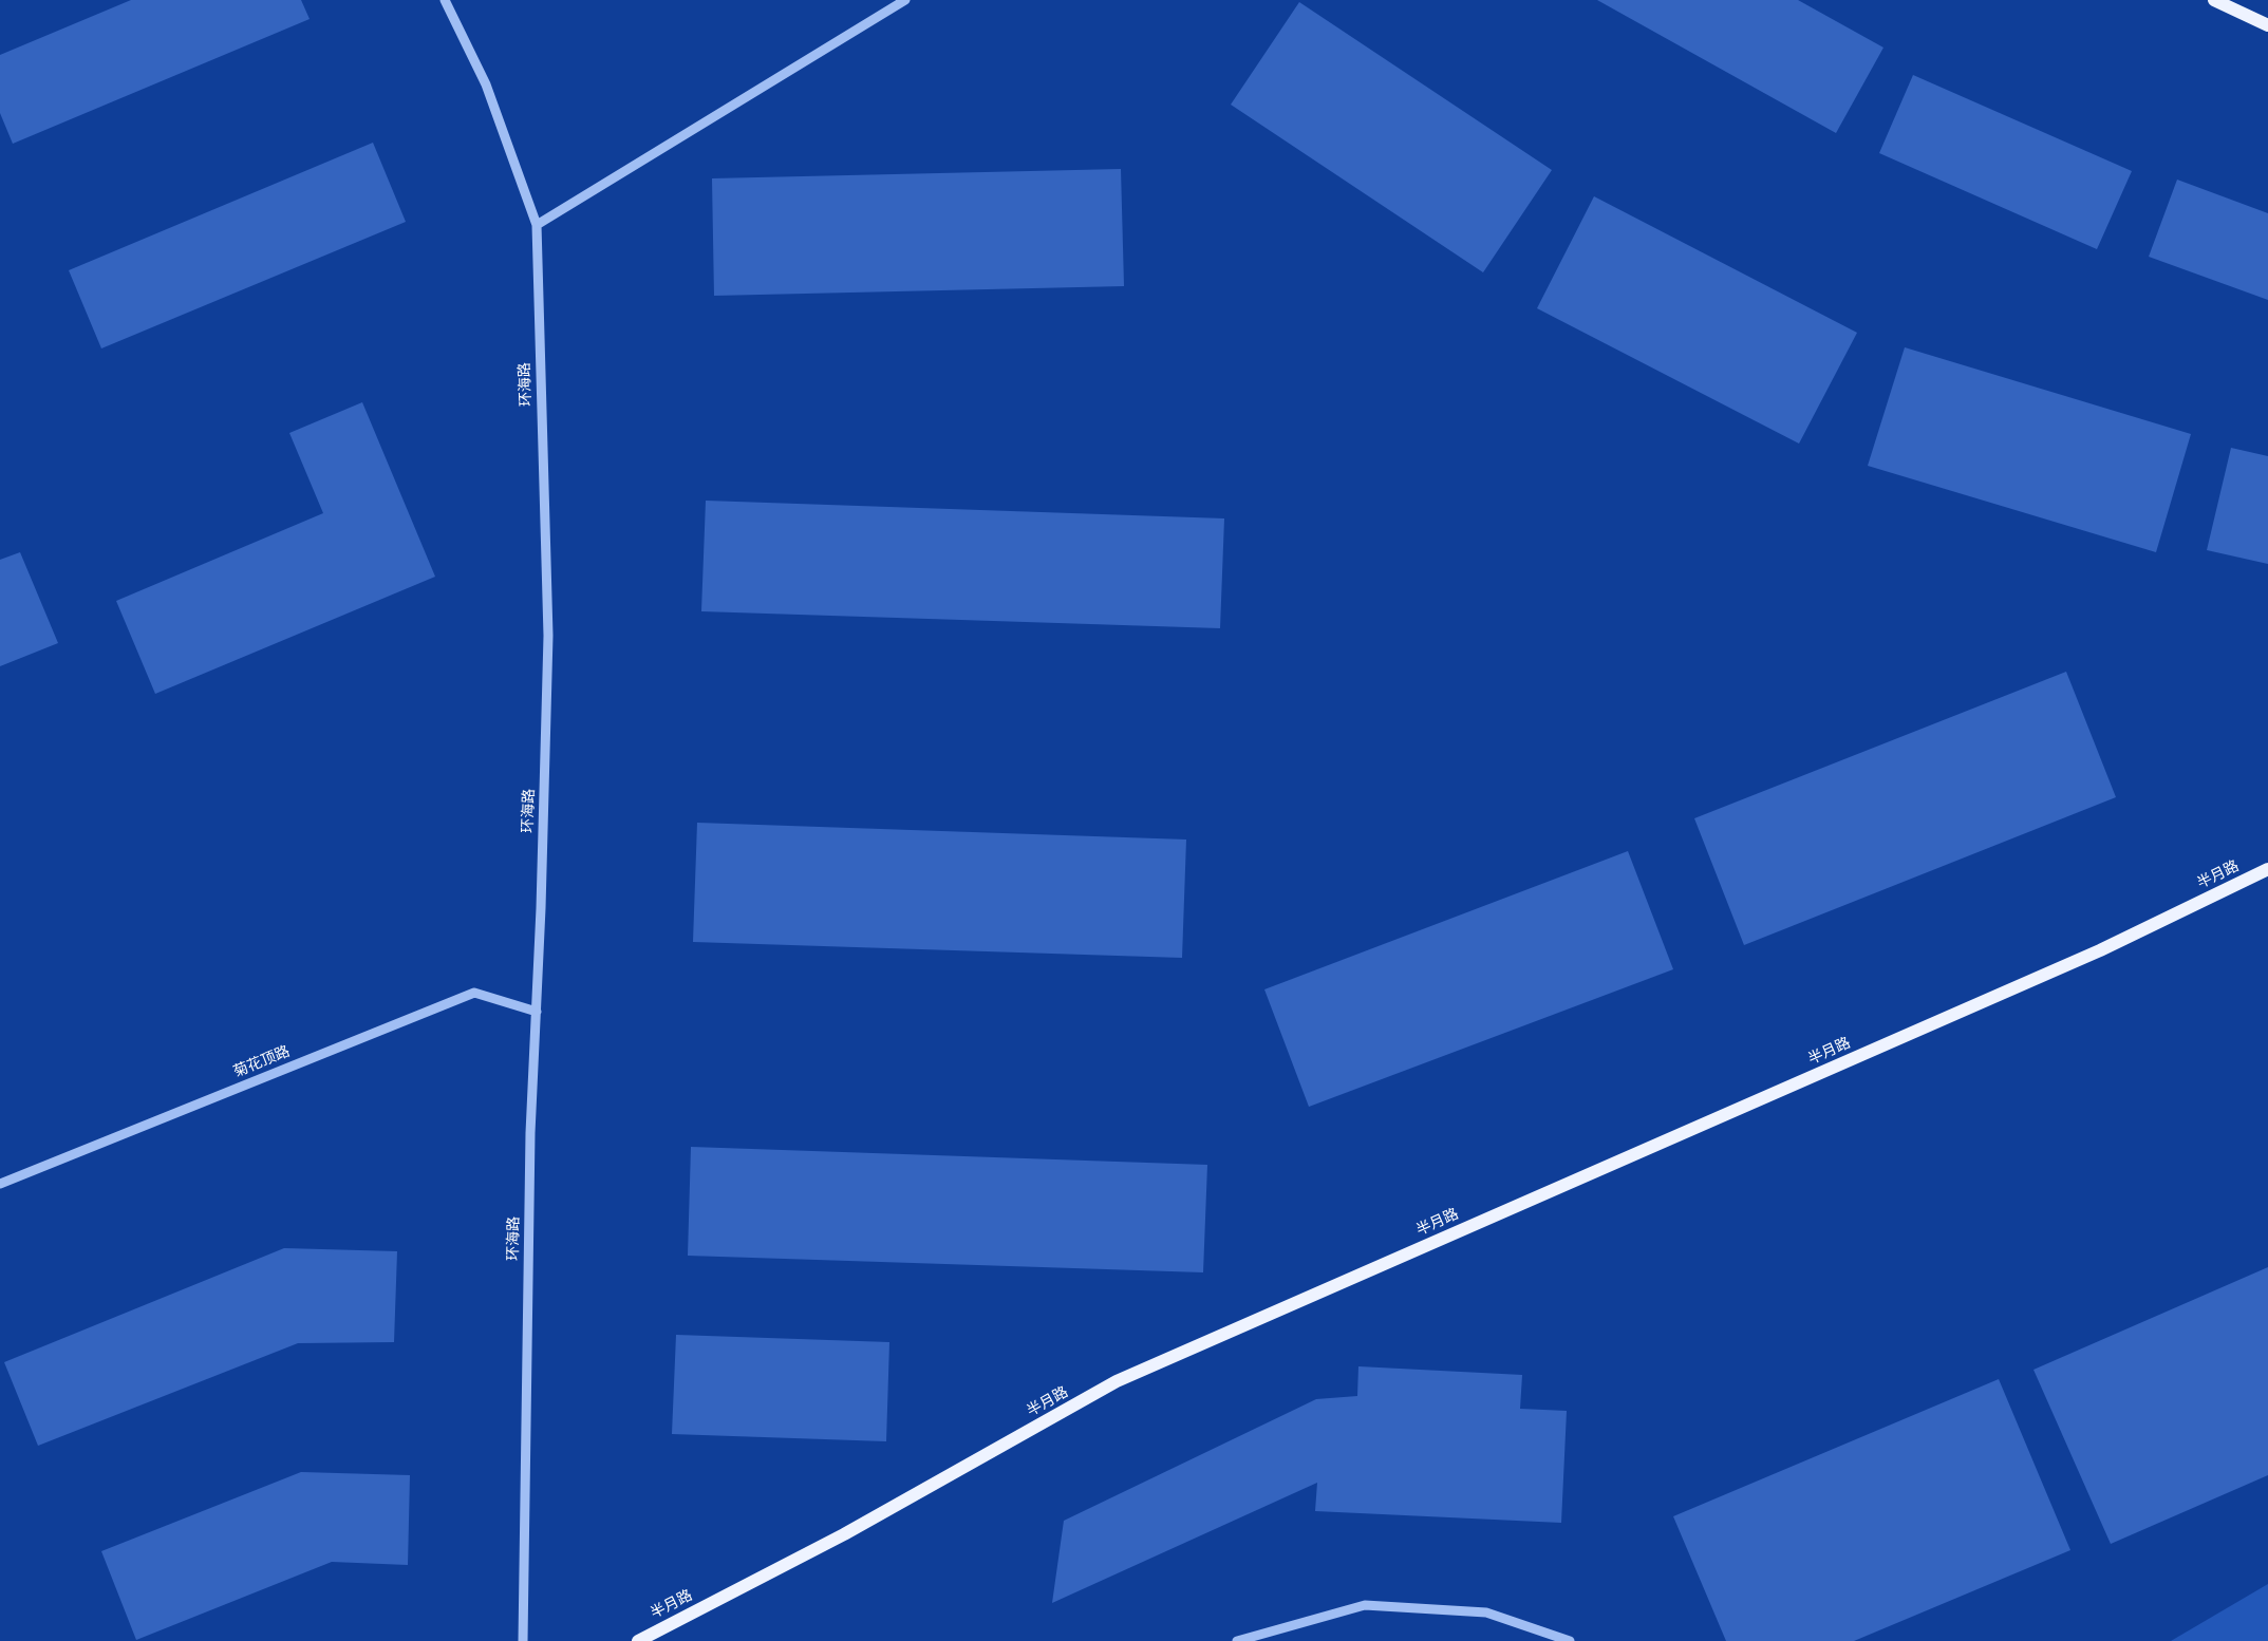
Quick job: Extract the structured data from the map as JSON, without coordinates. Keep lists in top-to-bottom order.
{
  "streets": {
    "main road": ["半月路"],
    "street": ["环海路", "菊花顶路"]
  },
  "crossings": [
    ["环海路", "菊花顶路"]
  ]
}
